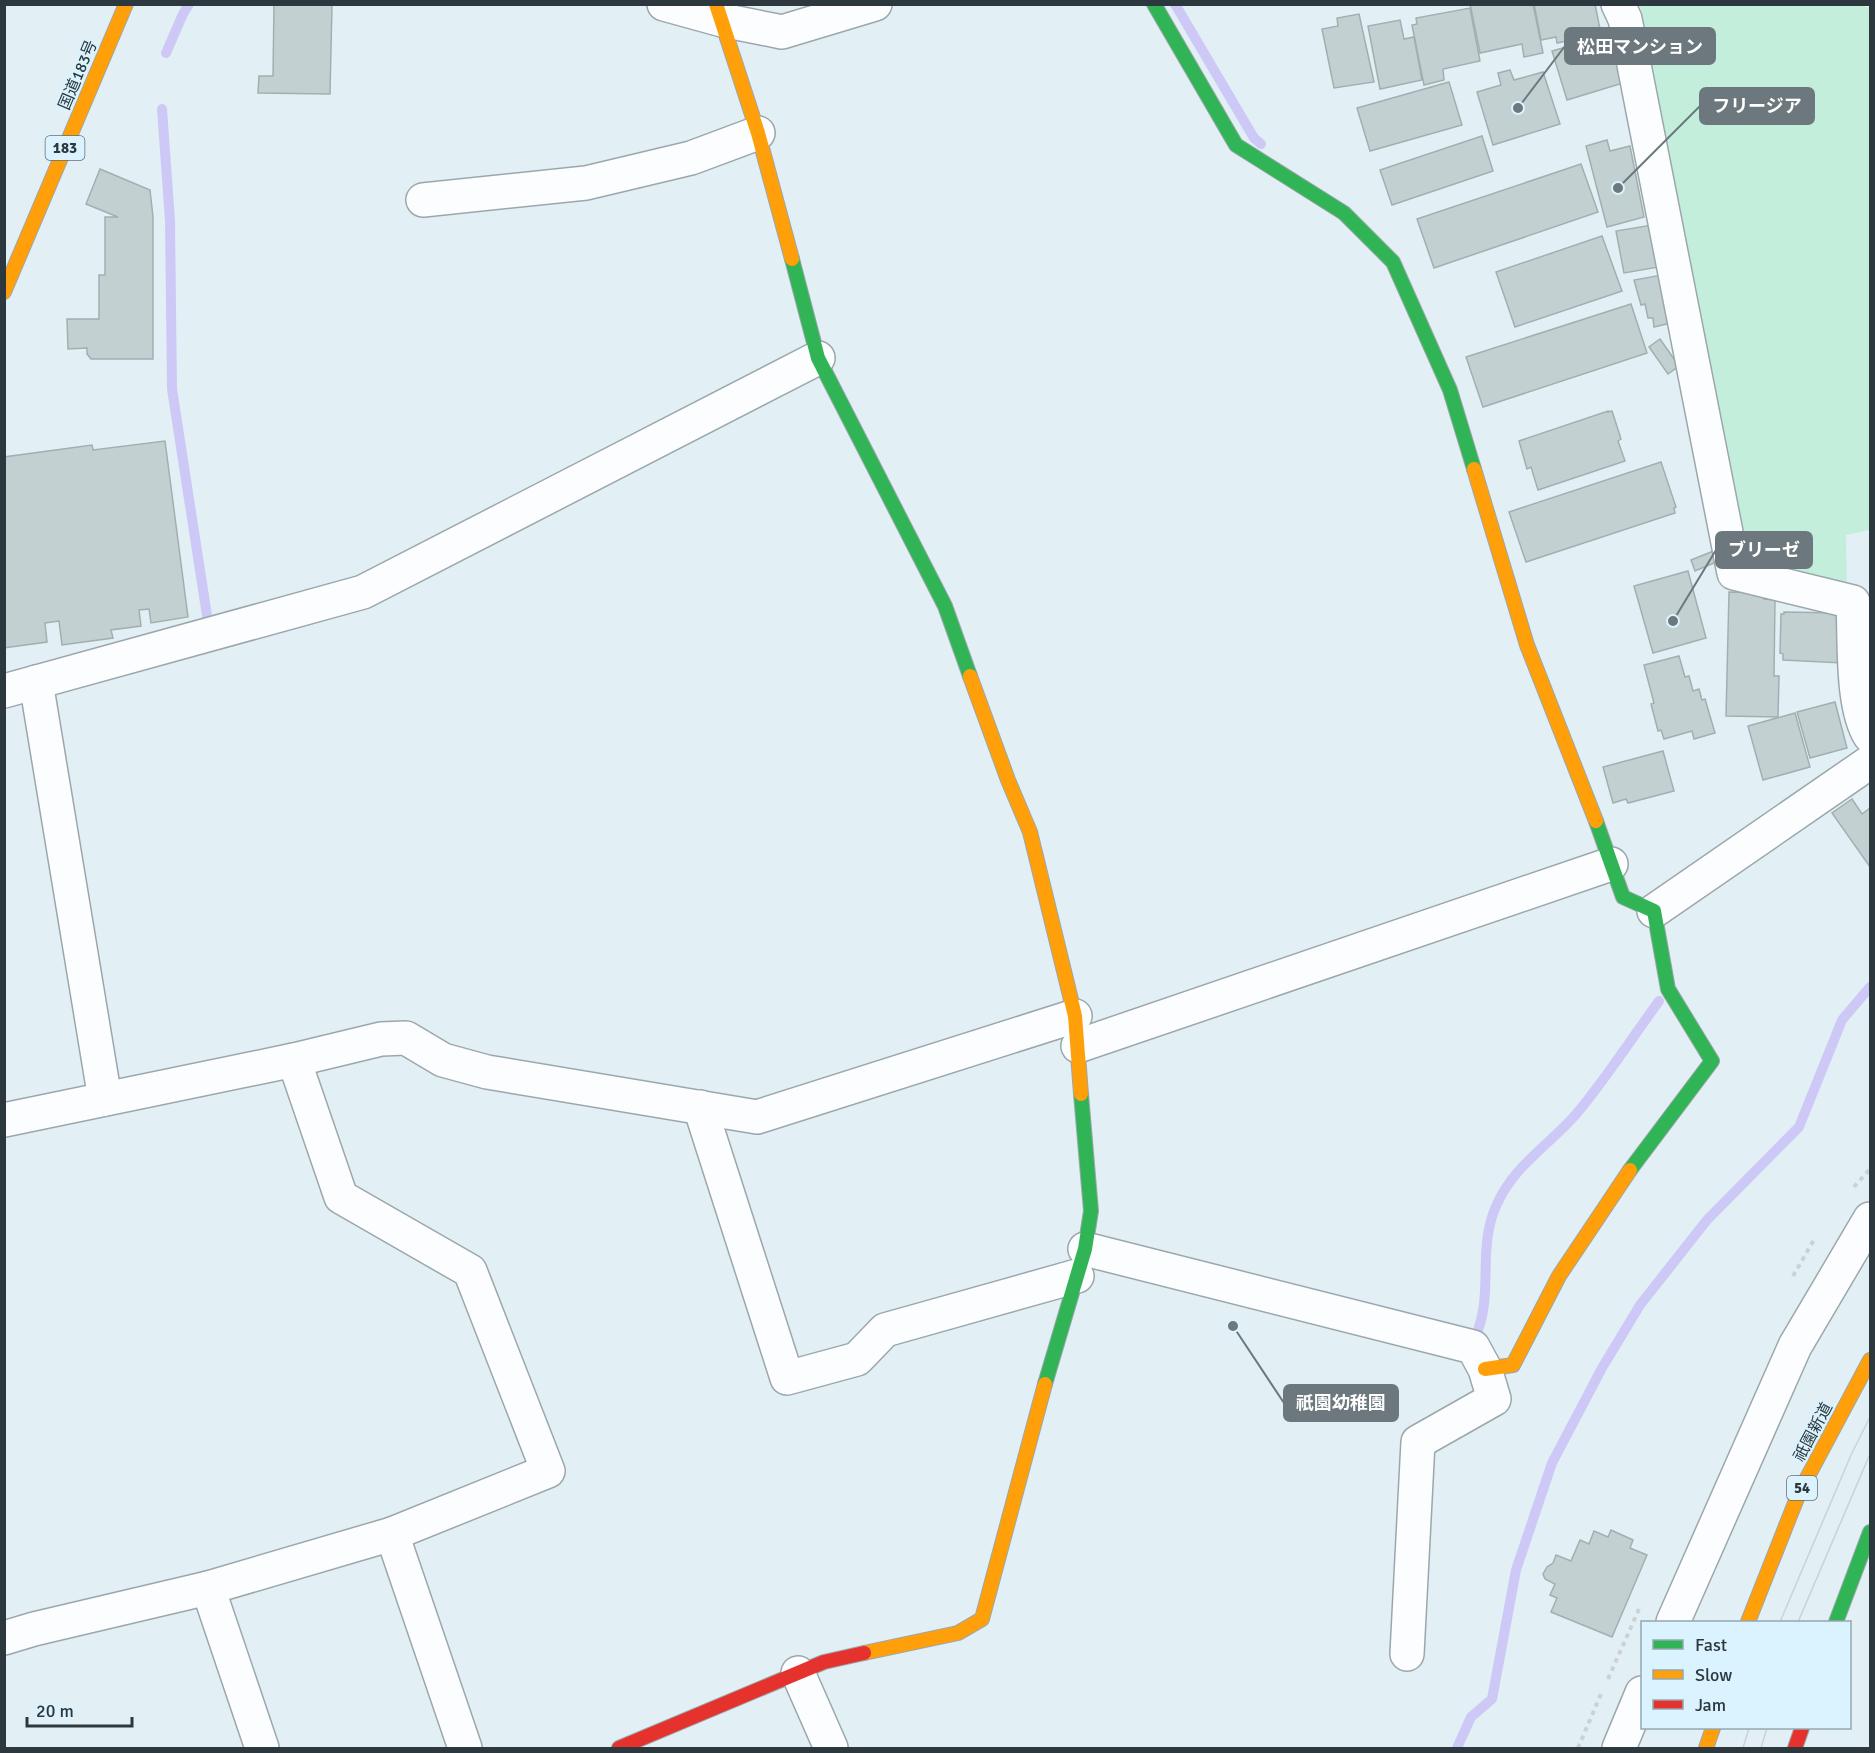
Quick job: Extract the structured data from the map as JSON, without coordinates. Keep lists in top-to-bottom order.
{
  "streets": {
    "main road": [
      "国道183号",
      "183",
      "祇園新道",
      "54"
    ]
  },
  "places": [
    "松田マンション",
    "フリージア",
    "ブリーゼ",
    "祇園幼稚園"
  ],
  "legend": ["Fast", "Slow", "Jam"],
  "scale_bar": "20 m"
}
